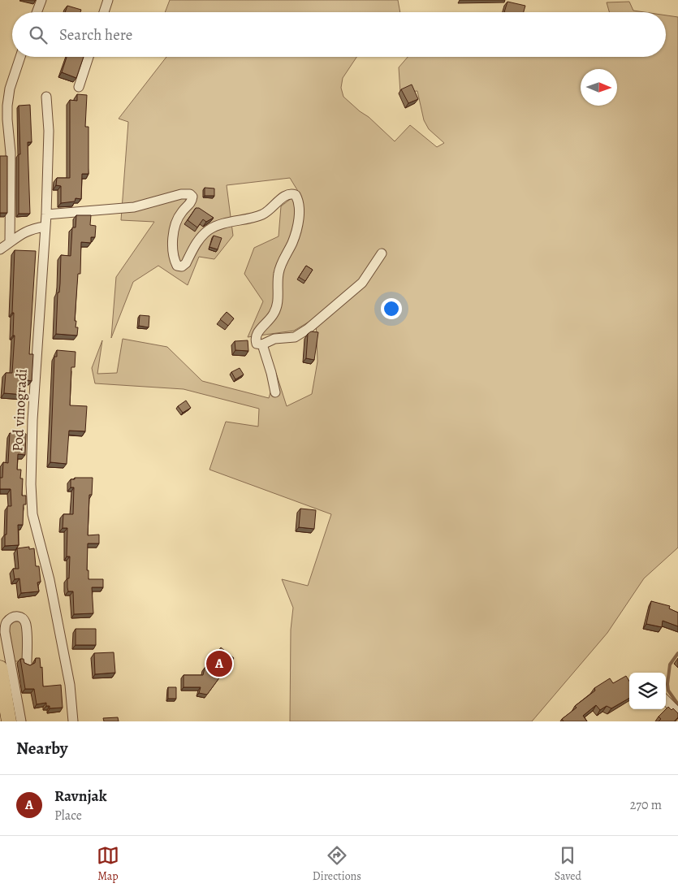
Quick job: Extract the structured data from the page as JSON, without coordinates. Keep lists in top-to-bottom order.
{
  "streets": {
    "street": ["Pod vinogradi"]
  },
  "north": "right",
  "page": {
    "search": "Search here",
    "pins": "A",
    "heading": "Nearby",
    "list": [
      {
        "mark": "A",
        "name": "Ravnjak",
        "note": "Place",
        "value": "270 m"
      }
    ],
    "nav": ["Map", "Directions", "Saved"]
  }
}
